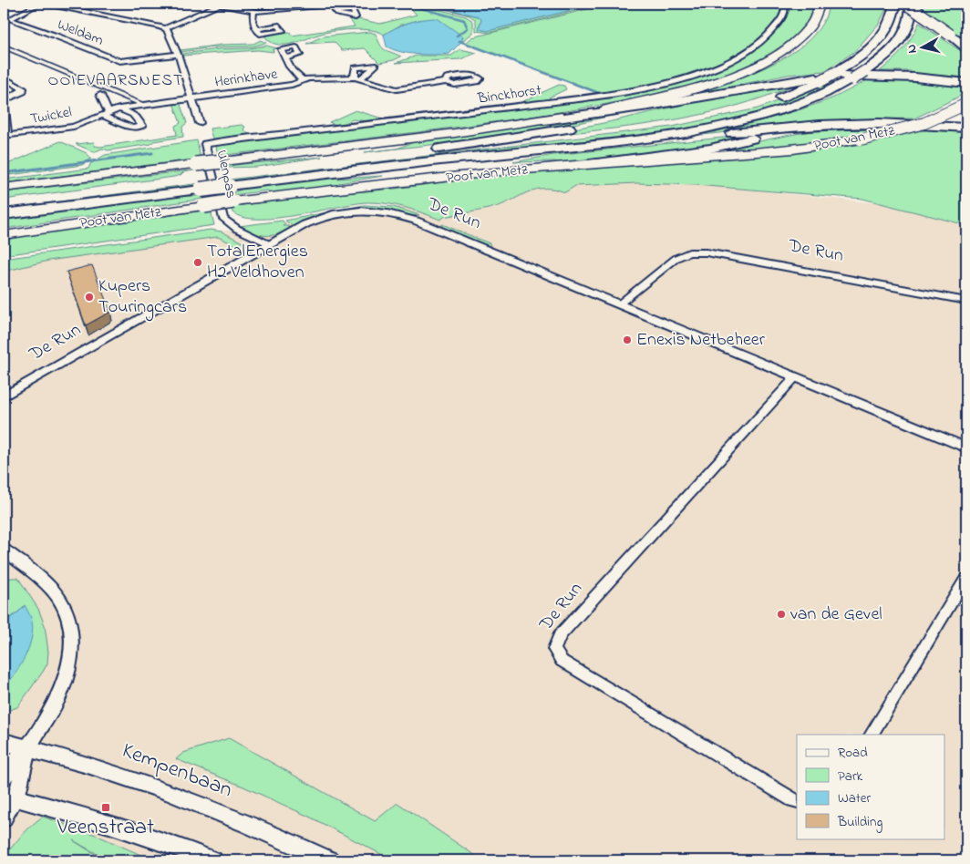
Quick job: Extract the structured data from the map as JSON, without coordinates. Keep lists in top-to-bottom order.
{
  "streets": {
    "highway": ["Poot van Metz"],
    "main road": ["Kempenbaan"],
    "street": [
      "Weldam",
      "Herinkhave",
      "Binckhorst",
      "Twickel",
      "Ulenpas",
      "De Run"
    ]
  },
  "crossings": [
    ["Herinkhave", "Twickel"],
    ["Binckhorst", "Ulenpas"],
    ["Ulenpas", "De Run"]
  ],
  "districts": ["OOIEVAARSNEST"],
  "places": {
    "other": [
      "TotalEnergies H2 Veldhoven",
      "Kupers Touringcars",
      "Enexis Netbeheer",
      "van de Gevel"
    ],
    "transit": ["Veenstraat"]
  },
  "legend": [
    "Road",
    "Park",
    "Water",
    "Building"
  ],
  "north": "left"
}
